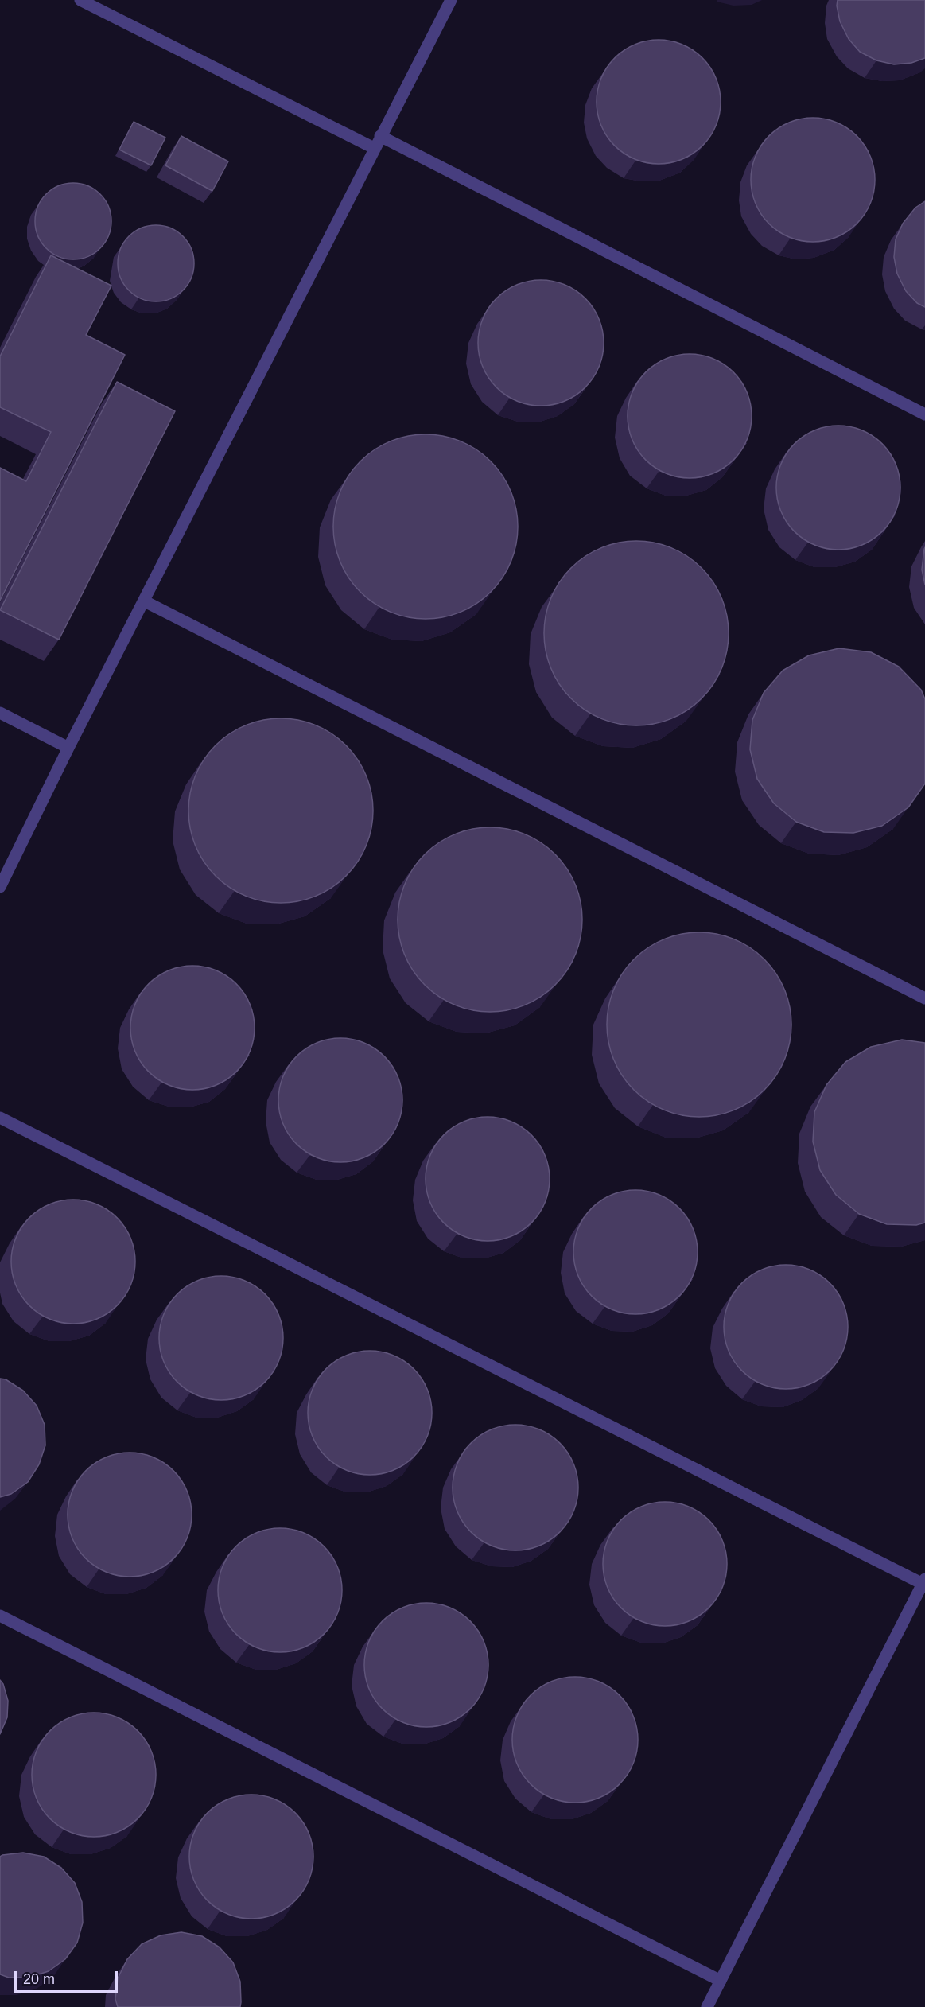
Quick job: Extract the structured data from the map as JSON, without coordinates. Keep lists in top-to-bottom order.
{
  "scale_bar": "20 m"
}
